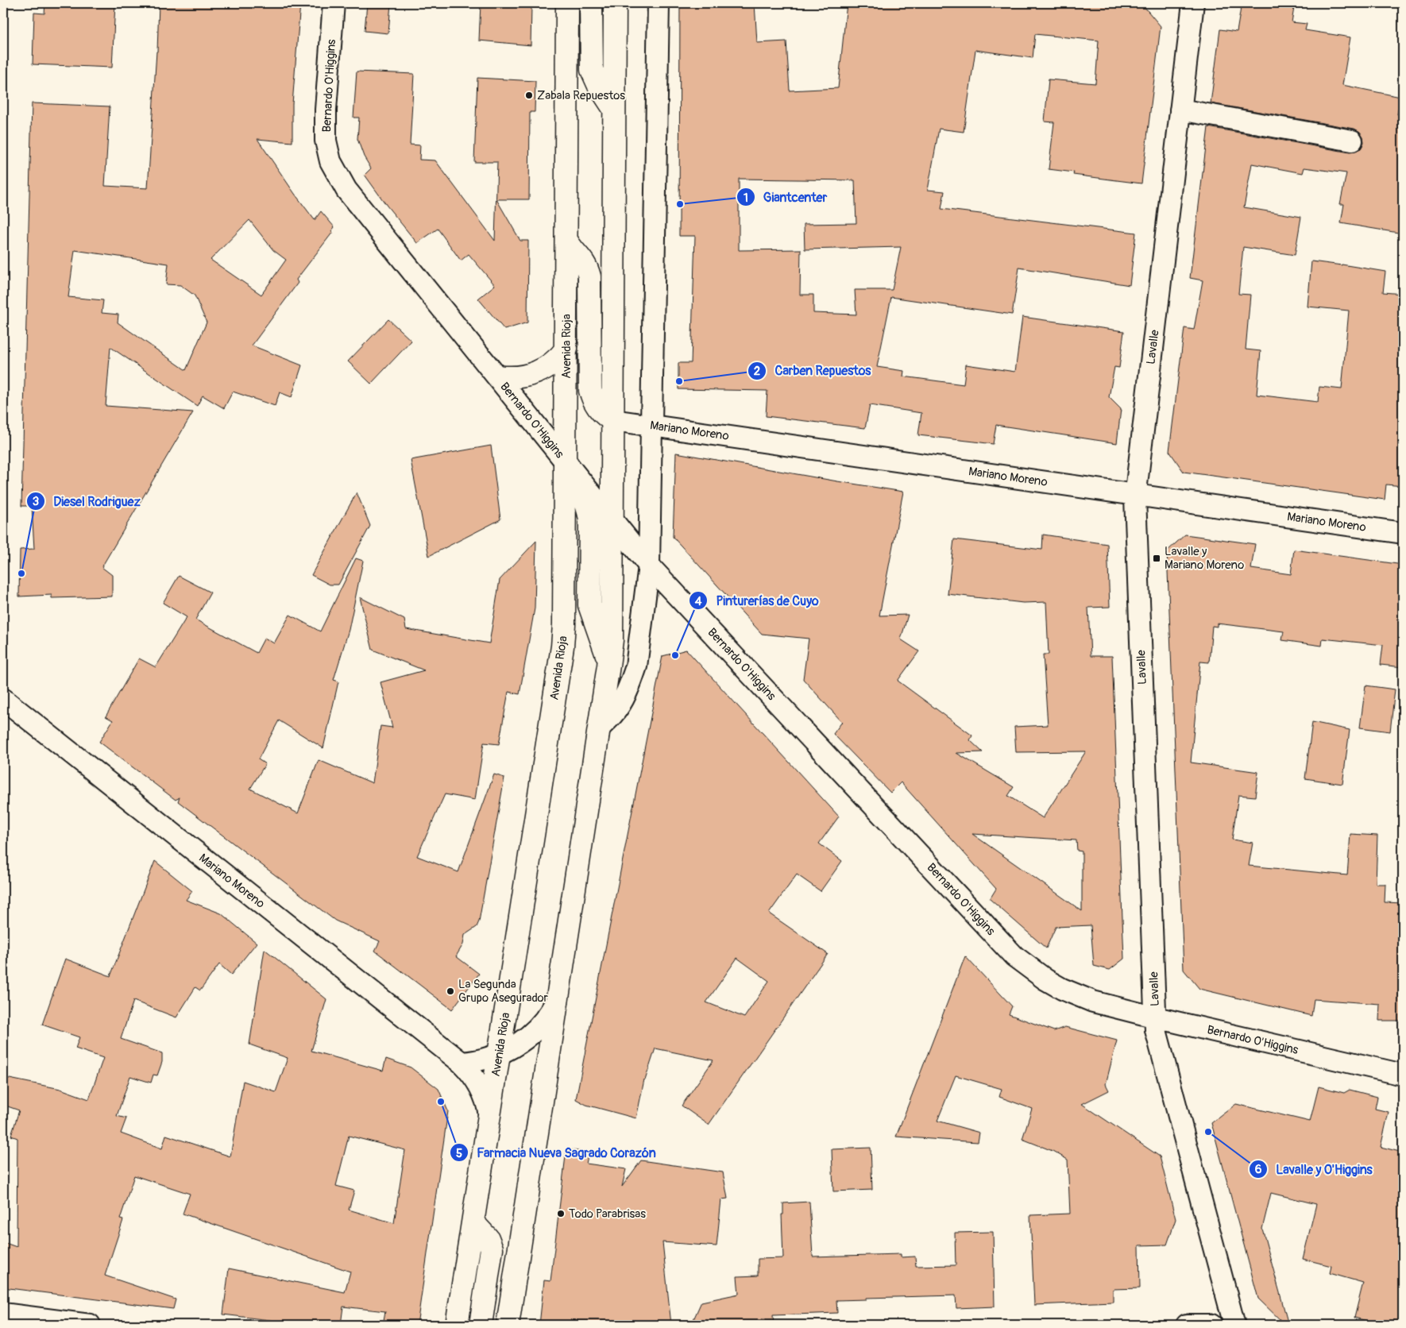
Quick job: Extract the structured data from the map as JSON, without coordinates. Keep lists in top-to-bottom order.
{
  "streets": {
    "main road": ["Avenida Rioja"],
    "street": ["Bernardo O'Higgins", "Lavalle", "Mariano Moreno"]
  },
  "crossings": [
    ["Bernardo O'Higgins", "Avenida Rioja"],
    ["Bernardo O'Higgins", "Lavalle"],
    ["Avenida Rioja", "Mariano Moreno"],
    ["Lavalle", "Mariano Moreno"]
  ],
  "places": {
    "other": [
      "Zabala Repuestos",
      "Giantcenter",
      "Carben Repuestos",
      "Diesel Rodriguez",
      "Pinturerías de Cuyo",
      "La Segunda Grupo Asegurador",
      "Farmacia Nueva Sagrado Corazón",
      "Lavalle y O'Higgins",
      "Todo Parabrisas"
    ],
    "transit": ["Lavalle y Mariano Moreno"]
  }
}
